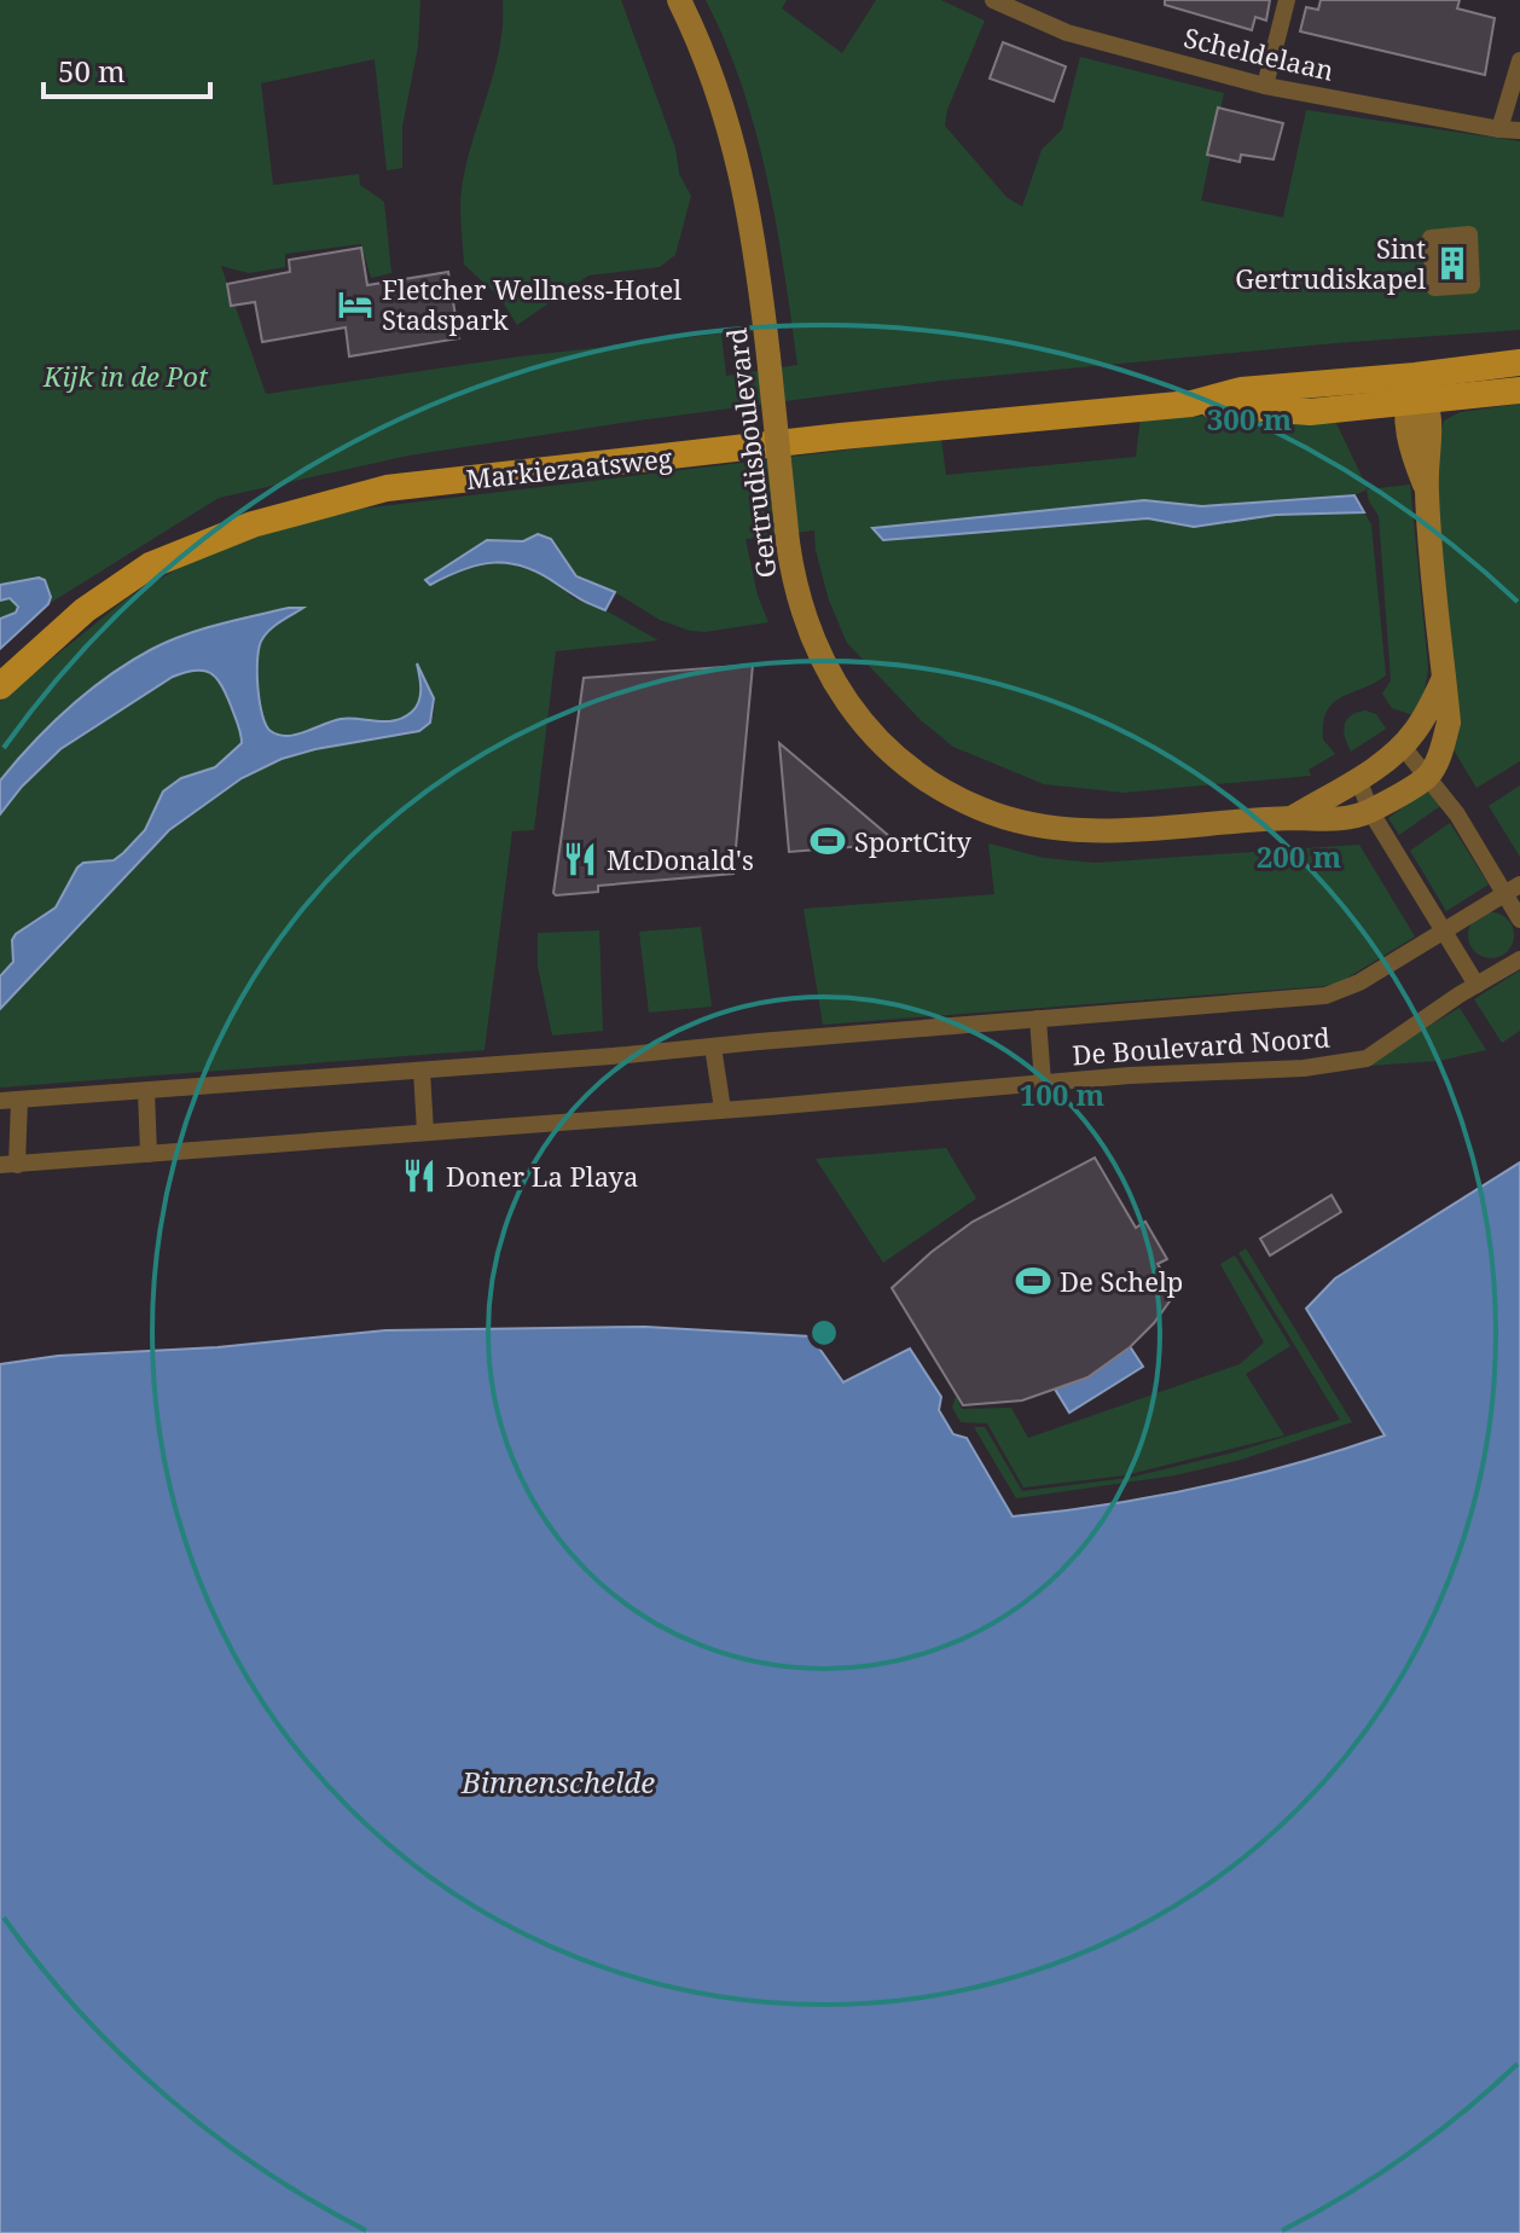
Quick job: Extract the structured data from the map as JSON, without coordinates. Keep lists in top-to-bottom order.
{
  "streets": {
    "main road": ["Markiezaatsweg"],
    "street": ["Scheldelaan", "Gertrudisboulevard", "De Boulevard Noord"]
  },
  "water": ["Binnenschelde"],
  "parks": ["Kijk in de Pot"],
  "places": {
    "building": ["Sint Gertrudiskapel"],
    "hotel": ["Fletcher Wellness-Hotel Stadspark"],
    "sports": ["SportCity", "De Schelp"],
    "restaurant": ["McDonald's", "Doner La Playa"]
  },
  "scale_bar": "50 m",
  "rings": ["300 m", "200 m", "100 m"]
}
